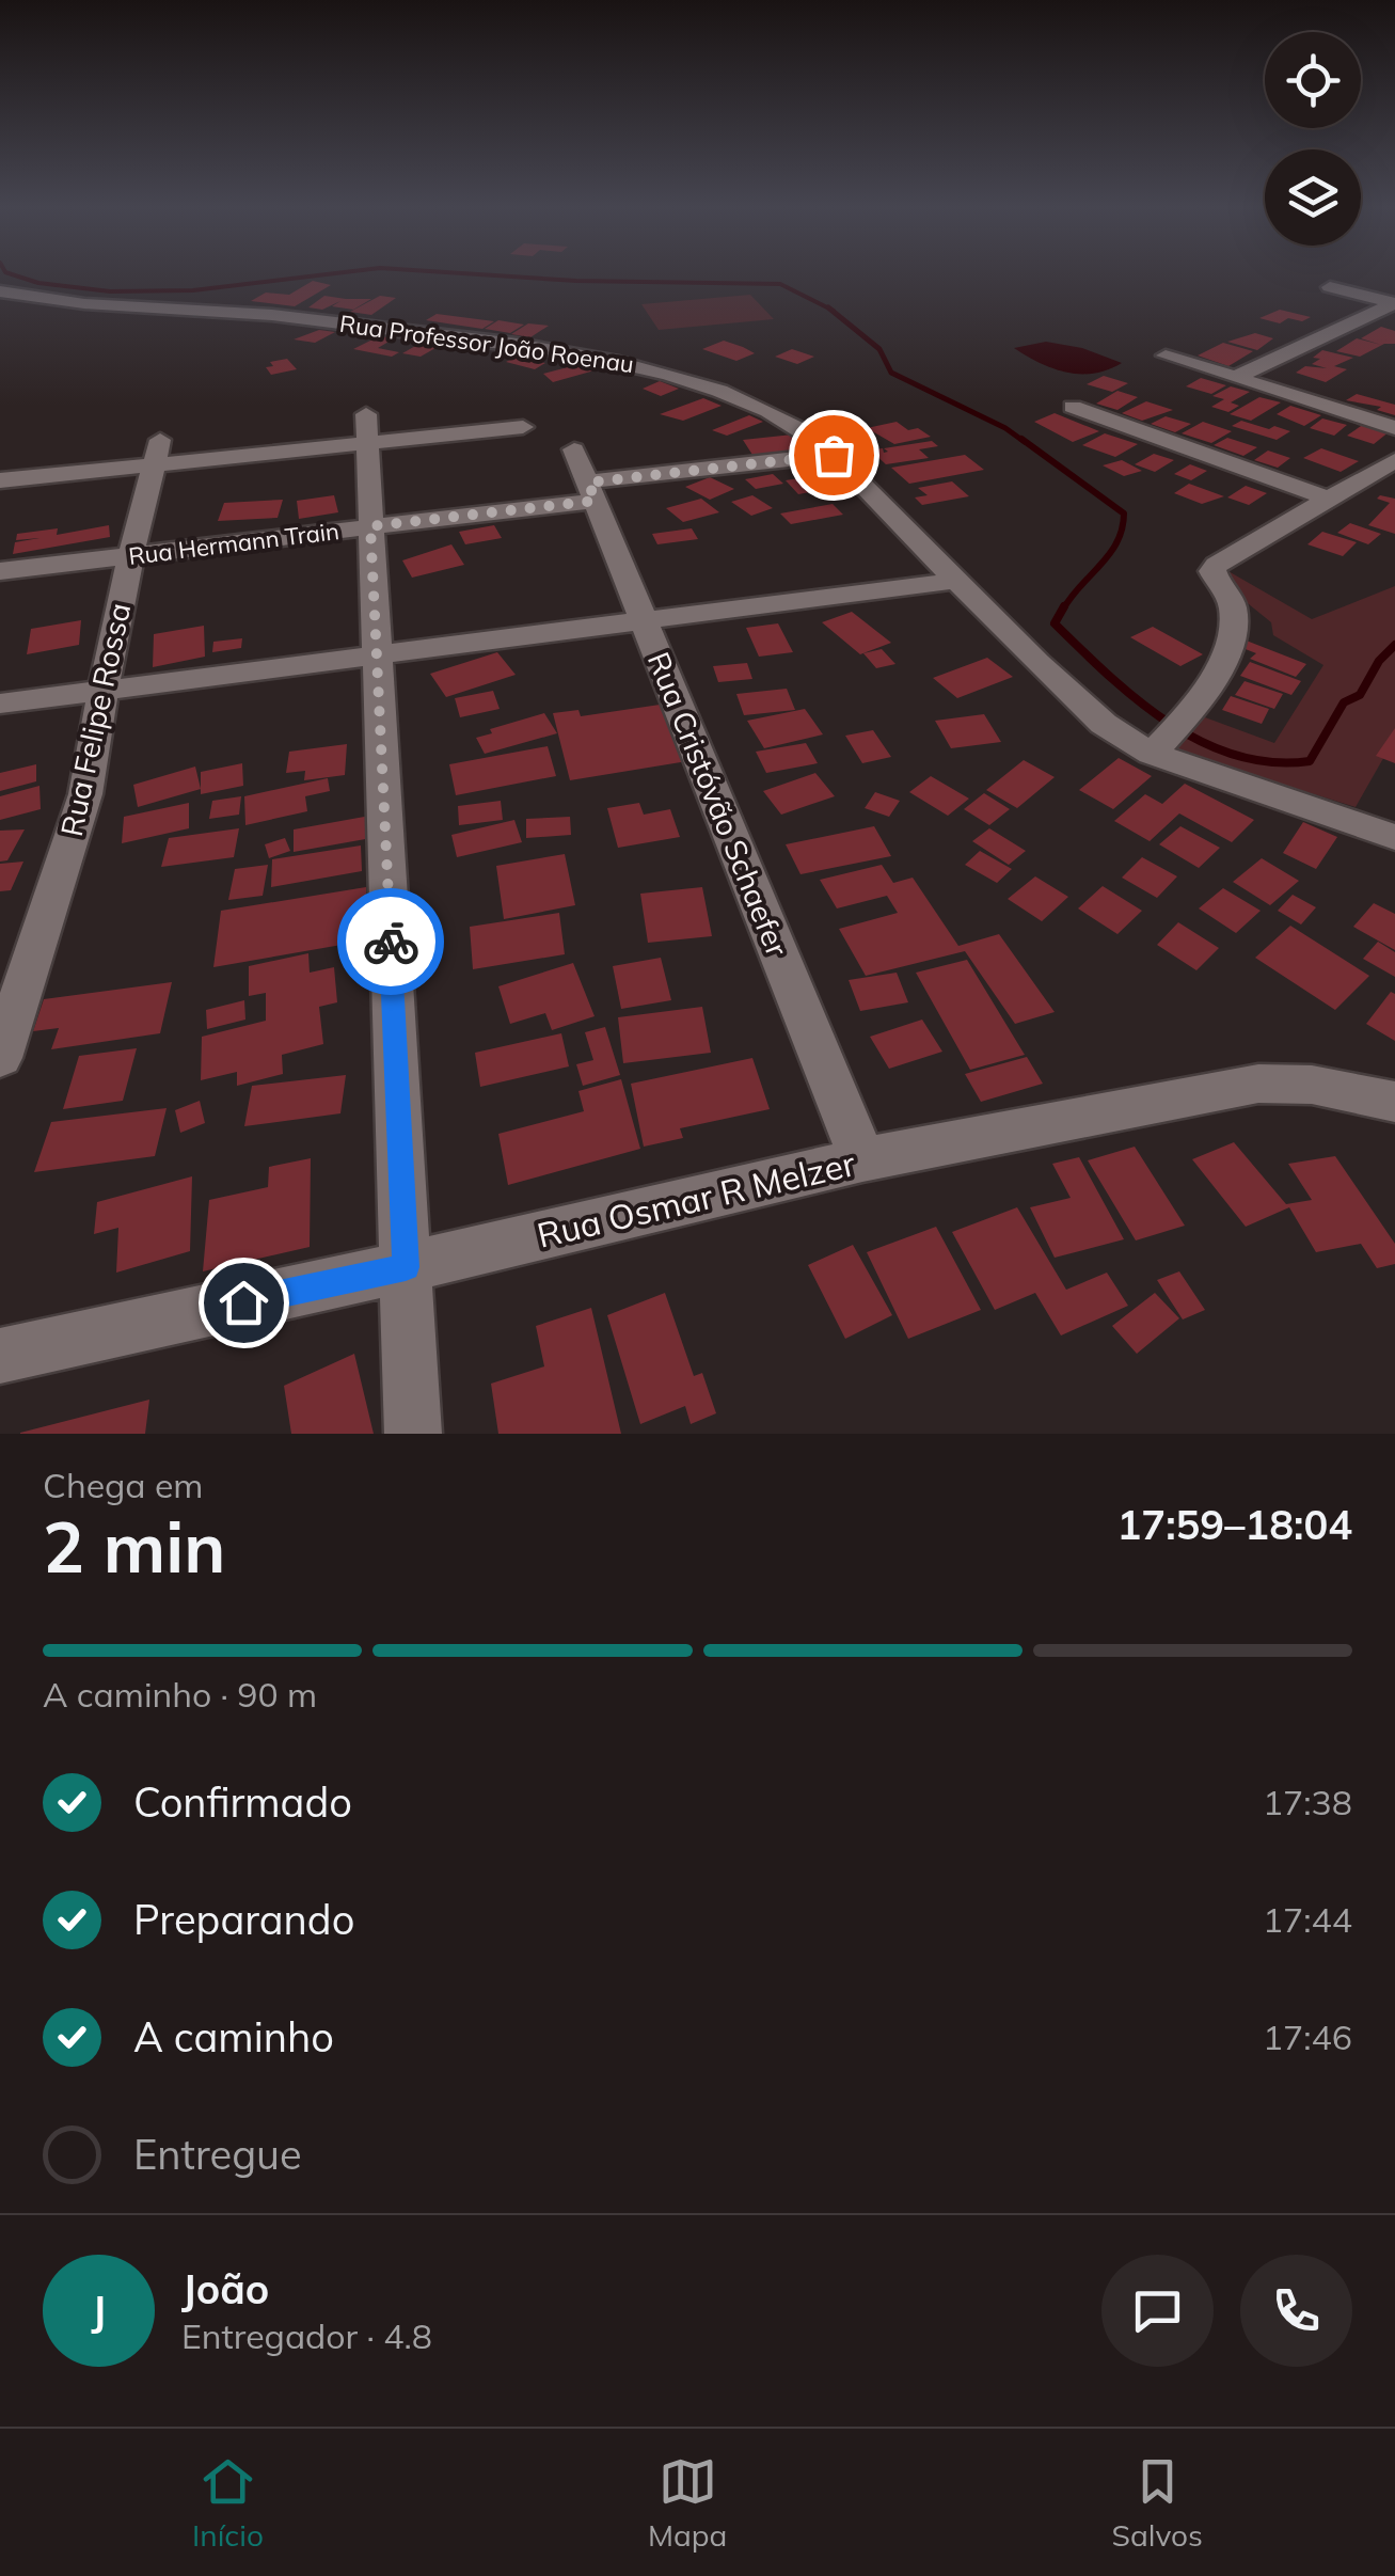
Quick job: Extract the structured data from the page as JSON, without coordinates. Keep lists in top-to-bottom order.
{
  "streets": {
    "street": [
      "Rua Professor João Roenau",
      "Rua Hermann Train",
      "Rua Felipe Rossa",
      "Rua Cristóvão Schaefer",
      "Rua Osmar R Melzer"
    ]
  },
  "crossings": [
    ["Rua Professor João Roenau", "Rua Hermann Train"],
    ["Rua Hermann Train", "Rua Felipe Rossa"],
    ["Rua Hermann Train", "Rua Cristóvão Schaefer"],
    ["Rua Cristóvão Schaefer", "Rua Osmar R Melzer"]
  ],
  "page": {
    "heading": ["2 min", "Chega em", "17:59–18:04"],
    "panel": ["João", "Entregador · 4.8"],
    "bar": "A caminho · 90 m",
    "list": [
      ["Confirmado", "17:38"],
      ["Preparando", "17:44"],
      ["A caminho", "17:46"],
      "Entregue"
    ],
    "round": "J",
    "tabs": ["Início", "Mapa", "Salvos"]
  }
}
